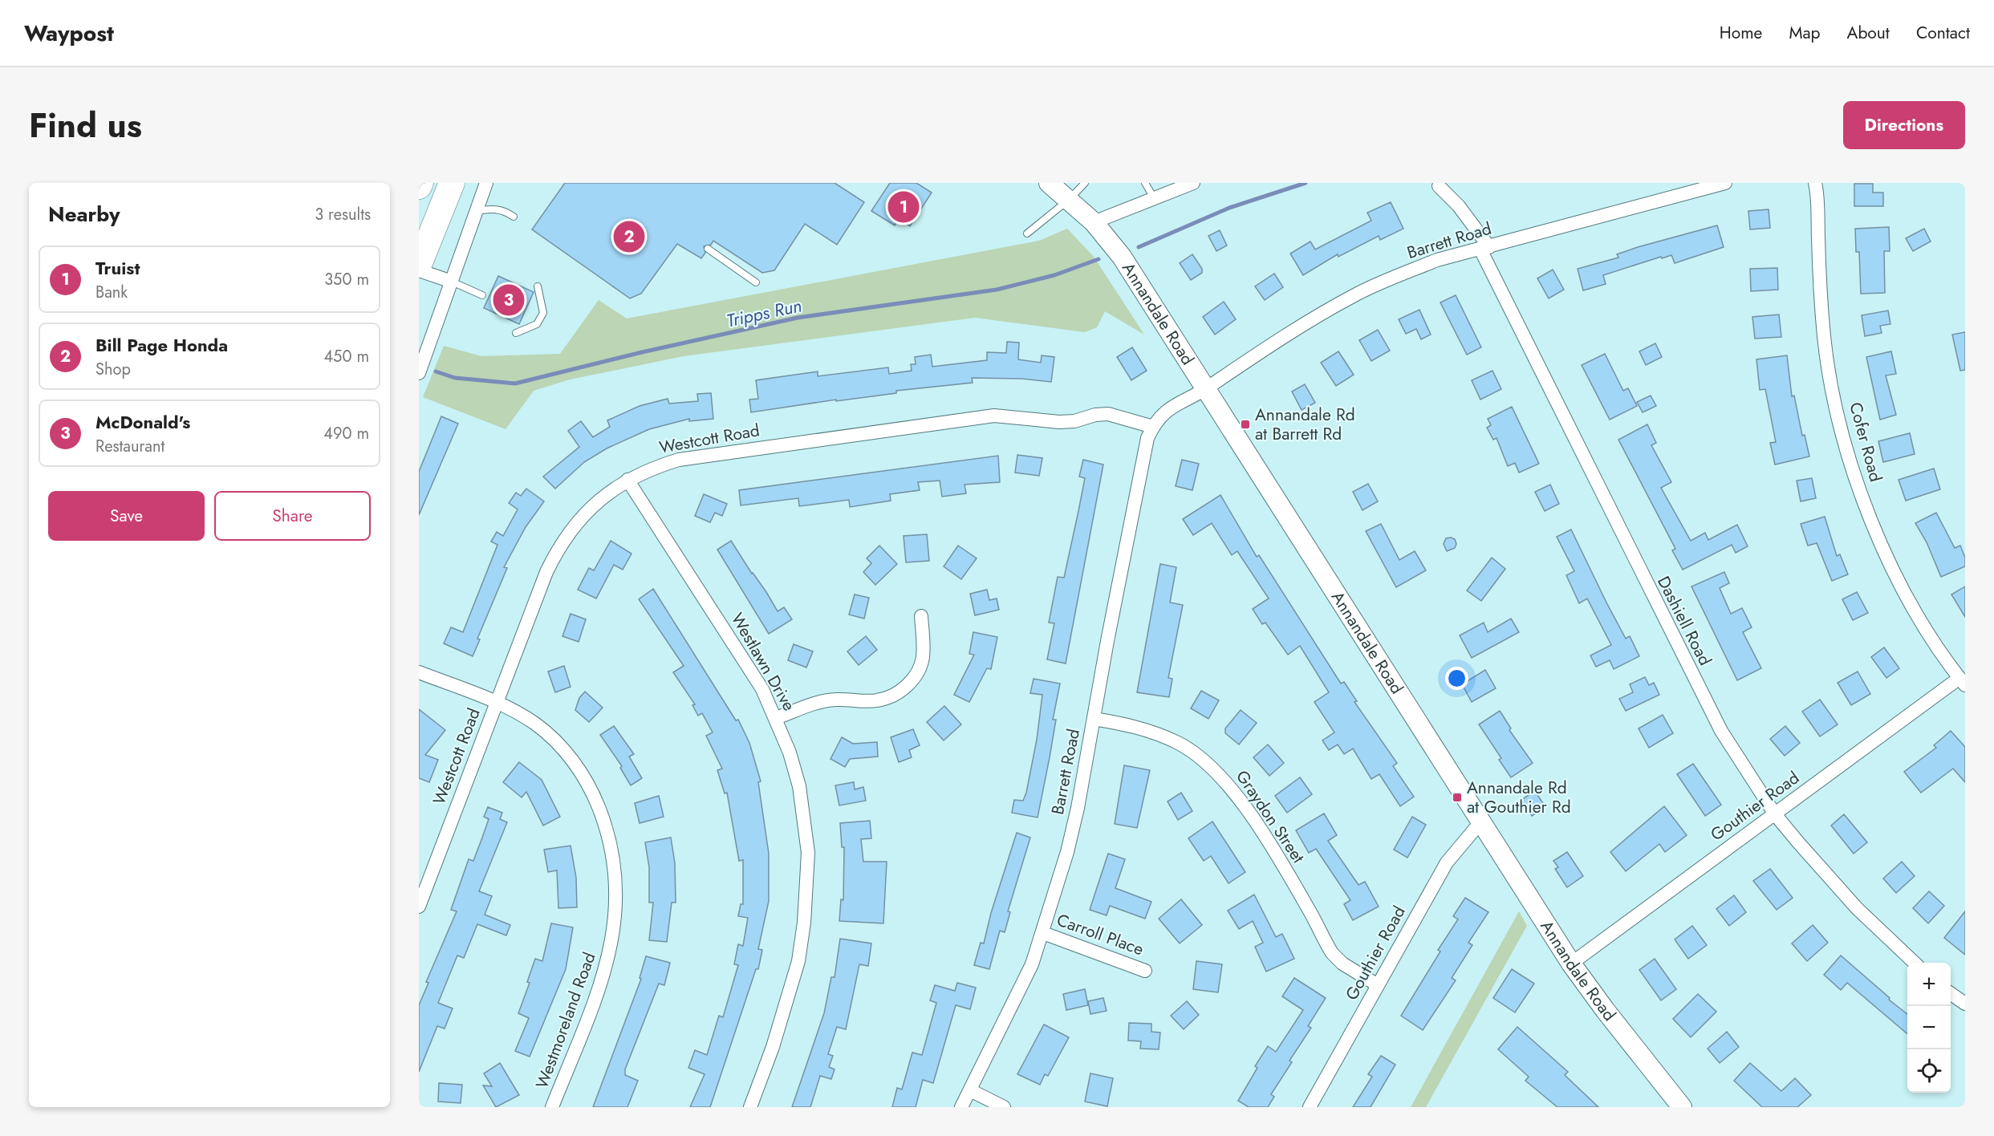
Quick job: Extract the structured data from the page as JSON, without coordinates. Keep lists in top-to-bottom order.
{
  "streets": {
    "main road": ["Annandale Road"],
    "street": [
      "Barrett Road",
      "Westcott Road",
      "Cofer Road",
      "Dashiell Road",
      "Westlawn Drive",
      "Gouthier Road",
      "Graydon Street",
      "Carroll Place",
      "Westmoreland Road"
    ]
  },
  "crossings": [
    ["Barrett Road", "Annandale Road"],
    ["Barrett Road", "Westcott Road"],
    ["Barrett Road", "Dashiell Road"],
    ["Barrett Road", "Graydon Street"],
    ["Barrett Road", "Carroll Place"],
    ["Annandale Road", "Gouthier Road"],
    ["Westcott Road", "Westlawn Drive"],
    ["Westcott Road", "Westmoreland Road"],
    ["Cofer Road", "Gouthier Road"],
    ["Dashiell Road", "Gouthier Road"],
    ["Gouthier Road", "Graydon Street"]
  ],
  "water": ["Tripps Run"],
  "places": {
    "transit": ["Annandale Rd at Barrett Rd", "Annandale Rd at Gouthier Rd"]
  },
  "page": {
    "header": "Waypost",
    "nav": [
      "Home",
      "Map",
      "About",
      "Contact"
    ],
    "title": "Find us",
    "buttons": [
      "Directions",
      ["Save", "Share"]
    ],
    "heading": ["Nearby", "3 results"],
    "pins": ["1", "2", "3"],
    "list": [
      {
        "mark": "1",
        "name": "Truist",
        "note": "Bank",
        "value": "350 m"
      },
      {
        "mark": "2",
        "name": "Bill Page Honda",
        "note": "Shop",
        "value": "450 m"
      },
      {
        "mark": "3",
        "name": "McDonald's",
        "note": "Restaurant",
        "value": "490 m"
      }
    ],
    "map_buttons": ["+", "−"]
  }
}
